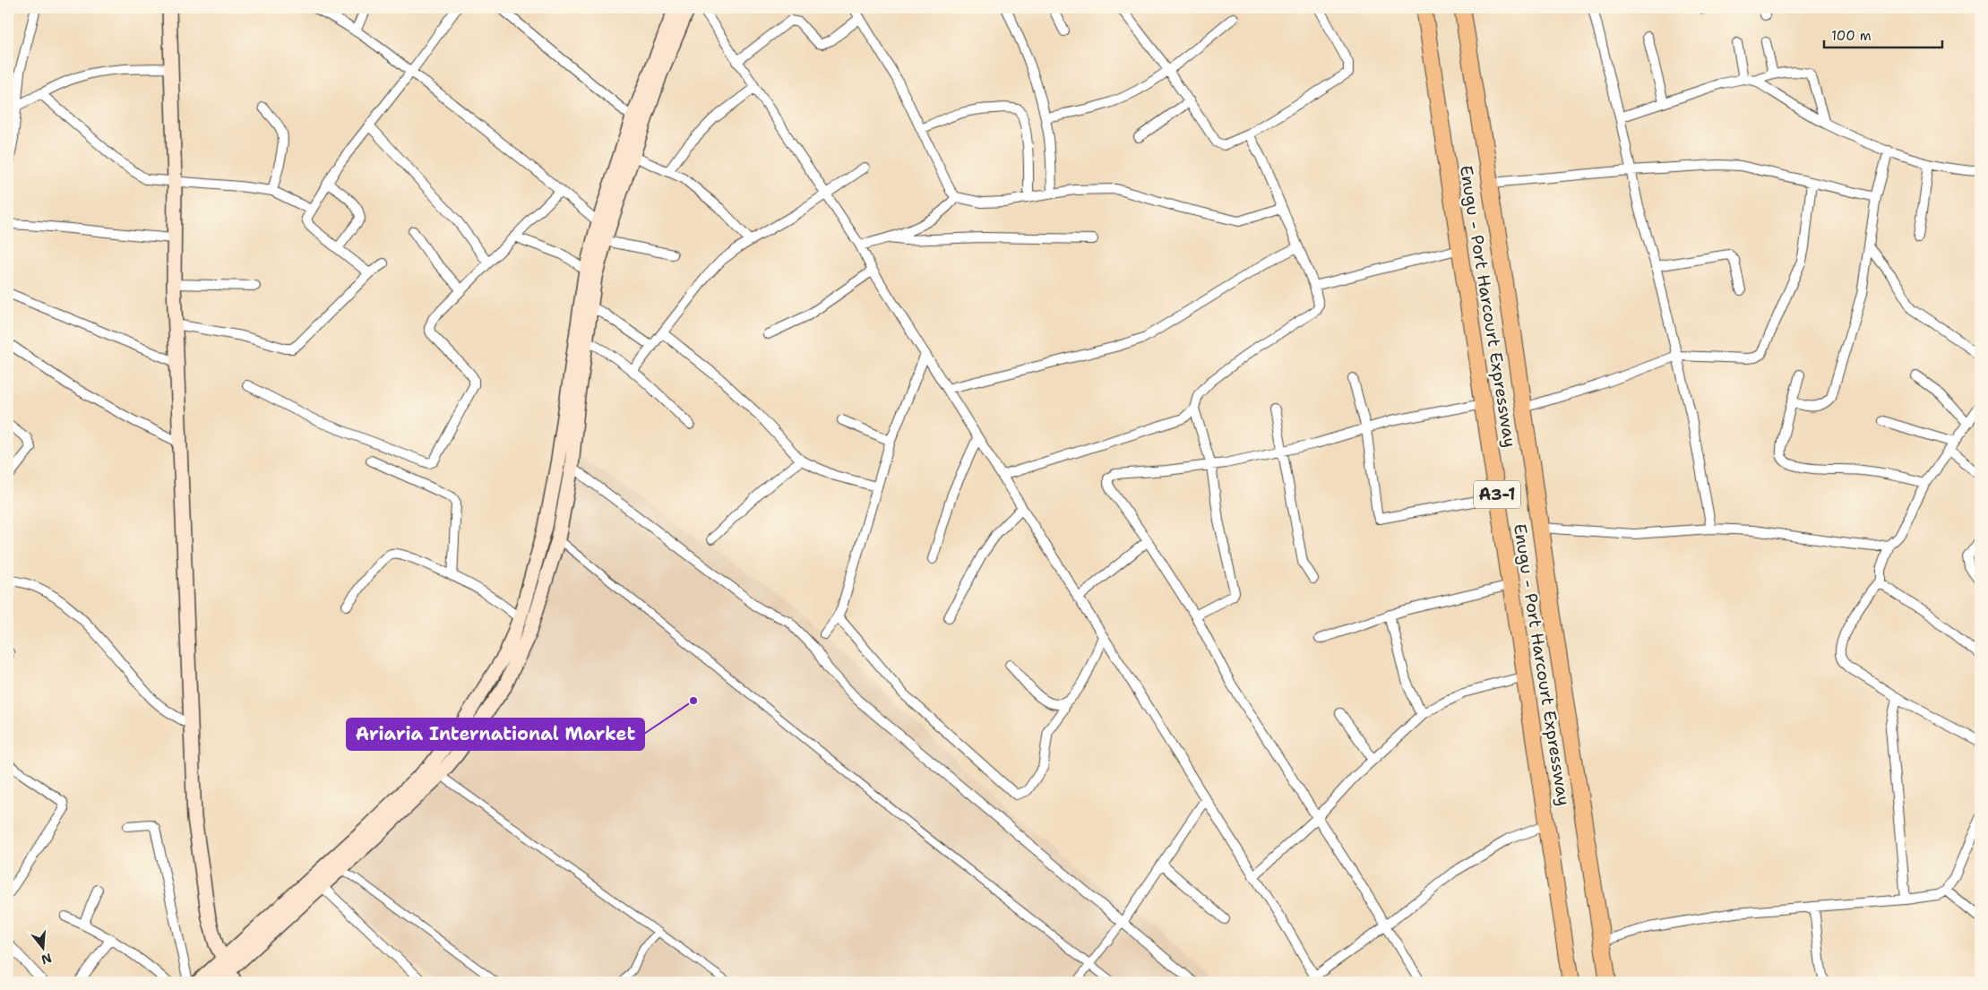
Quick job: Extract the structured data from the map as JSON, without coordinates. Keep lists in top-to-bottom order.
{
  "streets": {
    "highway": ["Enugu - Port Harcourt Expressway", "A3-1"]
  },
  "places": ["Ariaria International Market"],
  "scale_bar": "100 m",
  "north": "bottom"
}
